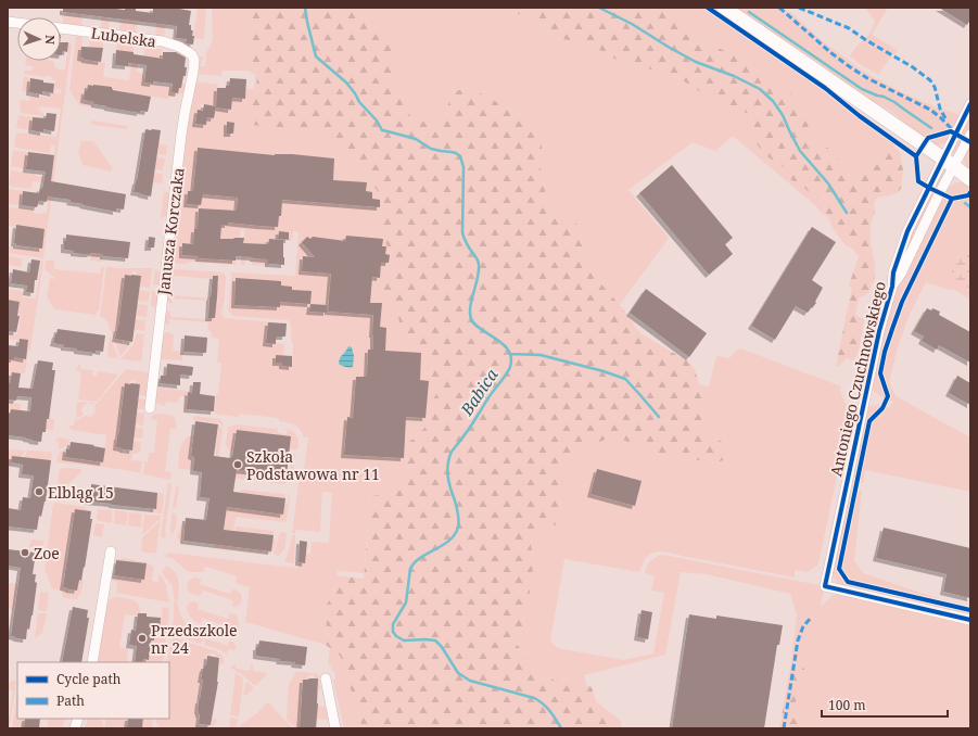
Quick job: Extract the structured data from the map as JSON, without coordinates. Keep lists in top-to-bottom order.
{
  "streets": {
    "street": ["Lubelska", "Janusza Korczaka", "Antoniego Czuchnowskiego"]
  },
  "crossings": [
    ["Lubelska", "Janusza Korczaka"]
  ],
  "water": ["Babica"],
  "places": [
    "Szkoła Podstawowa nr 11",
    "Elbląg 15",
    "Zoe",
    "Przedszkole nr 24"
  ],
  "legend": ["Cycle path", "Path"],
  "scale_bar": "100 m",
  "north": "right"
}
